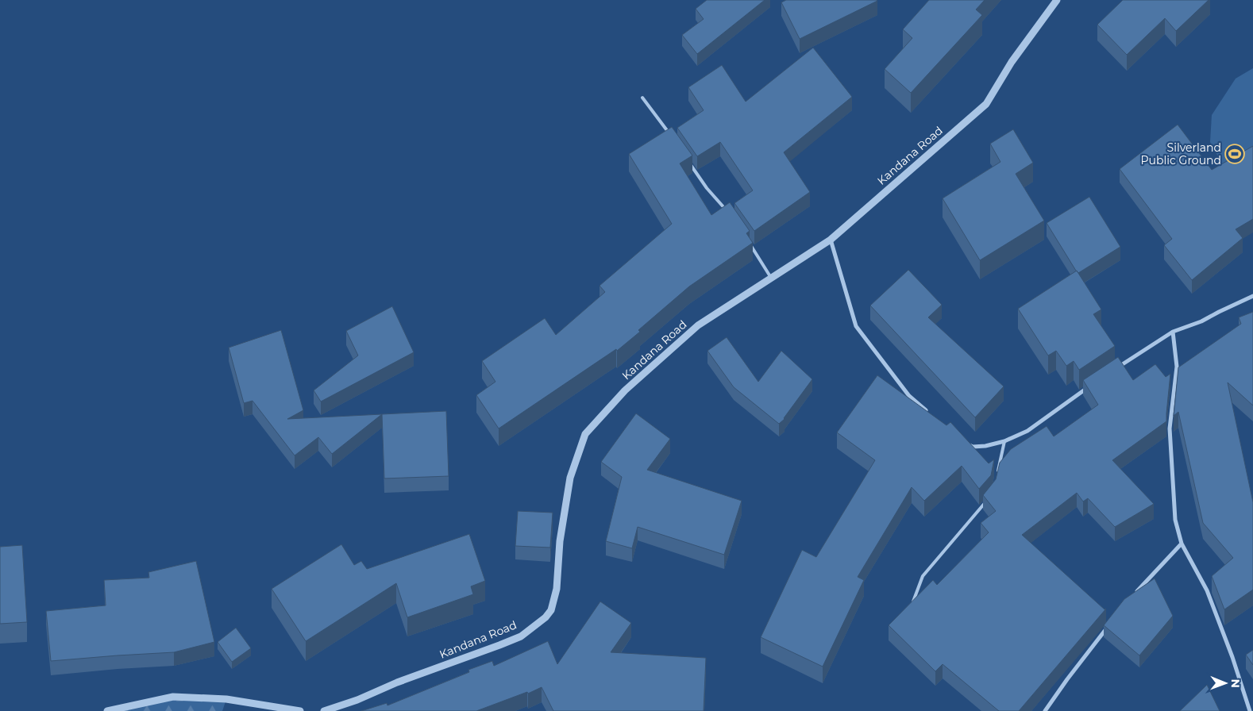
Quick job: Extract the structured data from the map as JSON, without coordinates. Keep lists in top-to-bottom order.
{
  "streets": {
    "street": ["Kandana Road"]
  },
  "places": {
    "sports": ["Silverland Public Ground"]
  },
  "north": "right"
}
